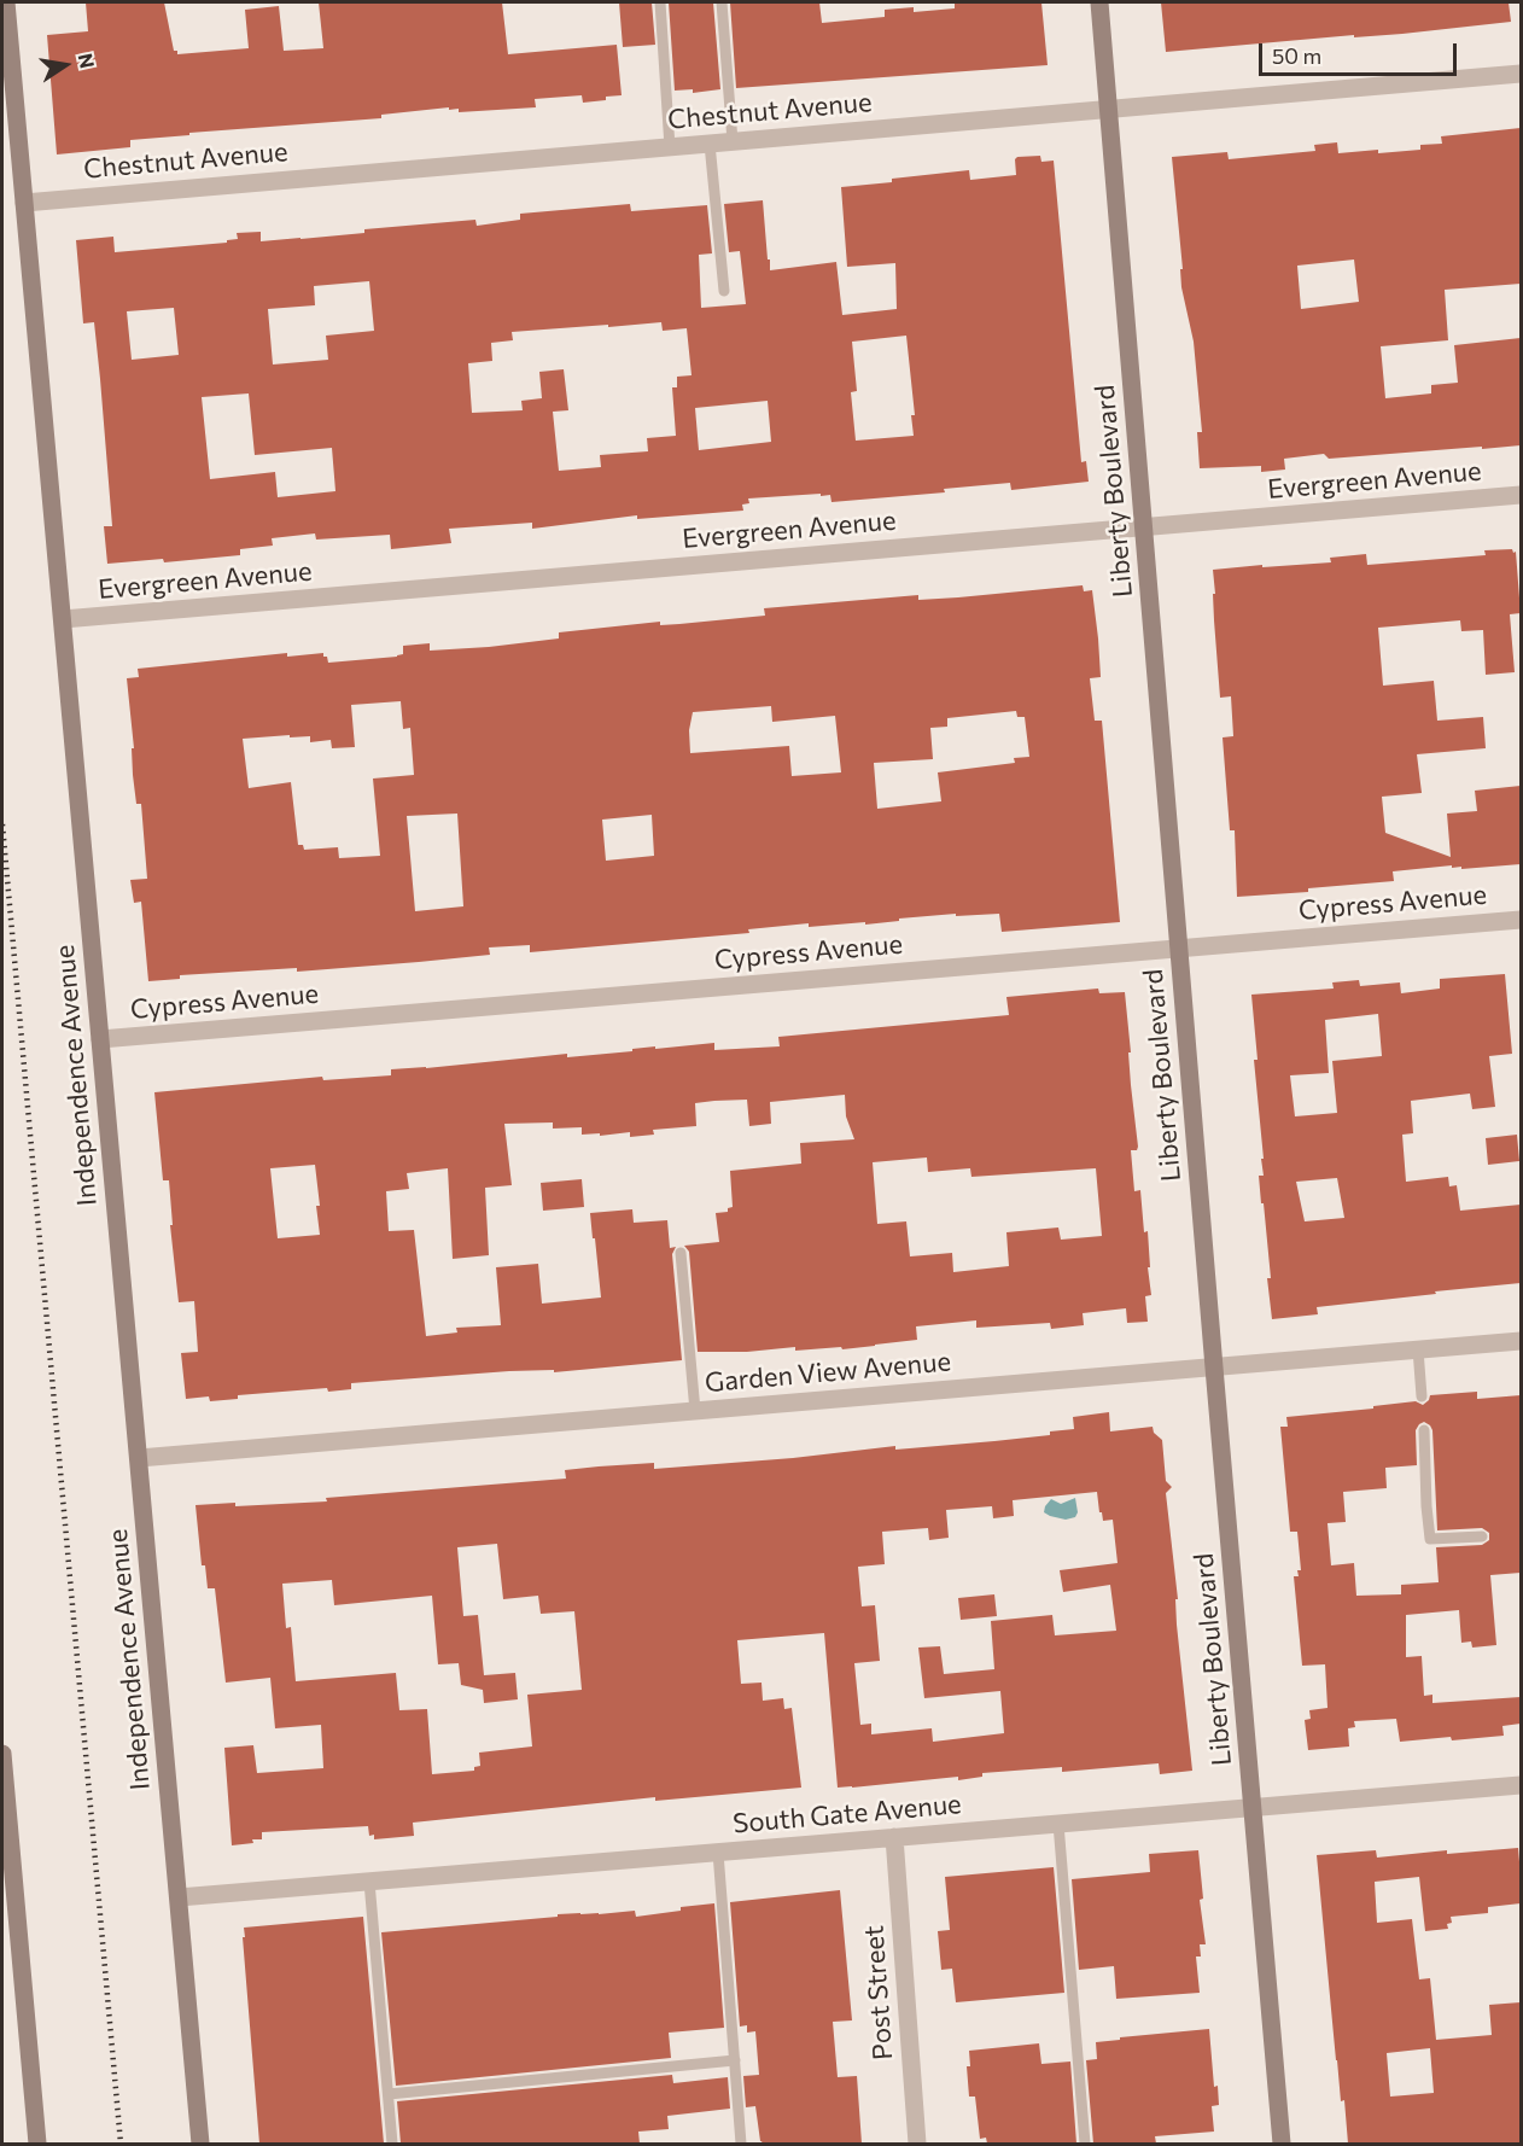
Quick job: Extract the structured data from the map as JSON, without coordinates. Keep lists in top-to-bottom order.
{
  "streets": {
    "street": [
      "Chestnut Avenue",
      "Evergreen Avenue",
      "Liberty Boulevard",
      "Cypress Avenue",
      "Independence Avenue",
      "Garden View Avenue",
      "South Gate Avenue",
      "Post Street"
    ]
  },
  "crossings": [
    ["Chestnut Avenue", "Liberty Boulevard"],
    ["Chestnut Avenue", "Independence Avenue"],
    ["Evergreen Avenue", "Liberty Boulevard"],
    ["Evergreen Avenue", "Independence Avenue"],
    ["Liberty Boulevard", "Cypress Avenue"],
    ["Liberty Boulevard", "Garden View Avenue"],
    ["Liberty Boulevard", "South Gate Avenue"],
    ["Cypress Avenue", "Independence Avenue"],
    ["Independence Avenue", "Garden View Avenue"],
    ["Independence Avenue", "South Gate Avenue"],
    ["South Gate Avenue", "Post Street"]
  ],
  "scale_bar": "50 m",
  "north": "right"
}
